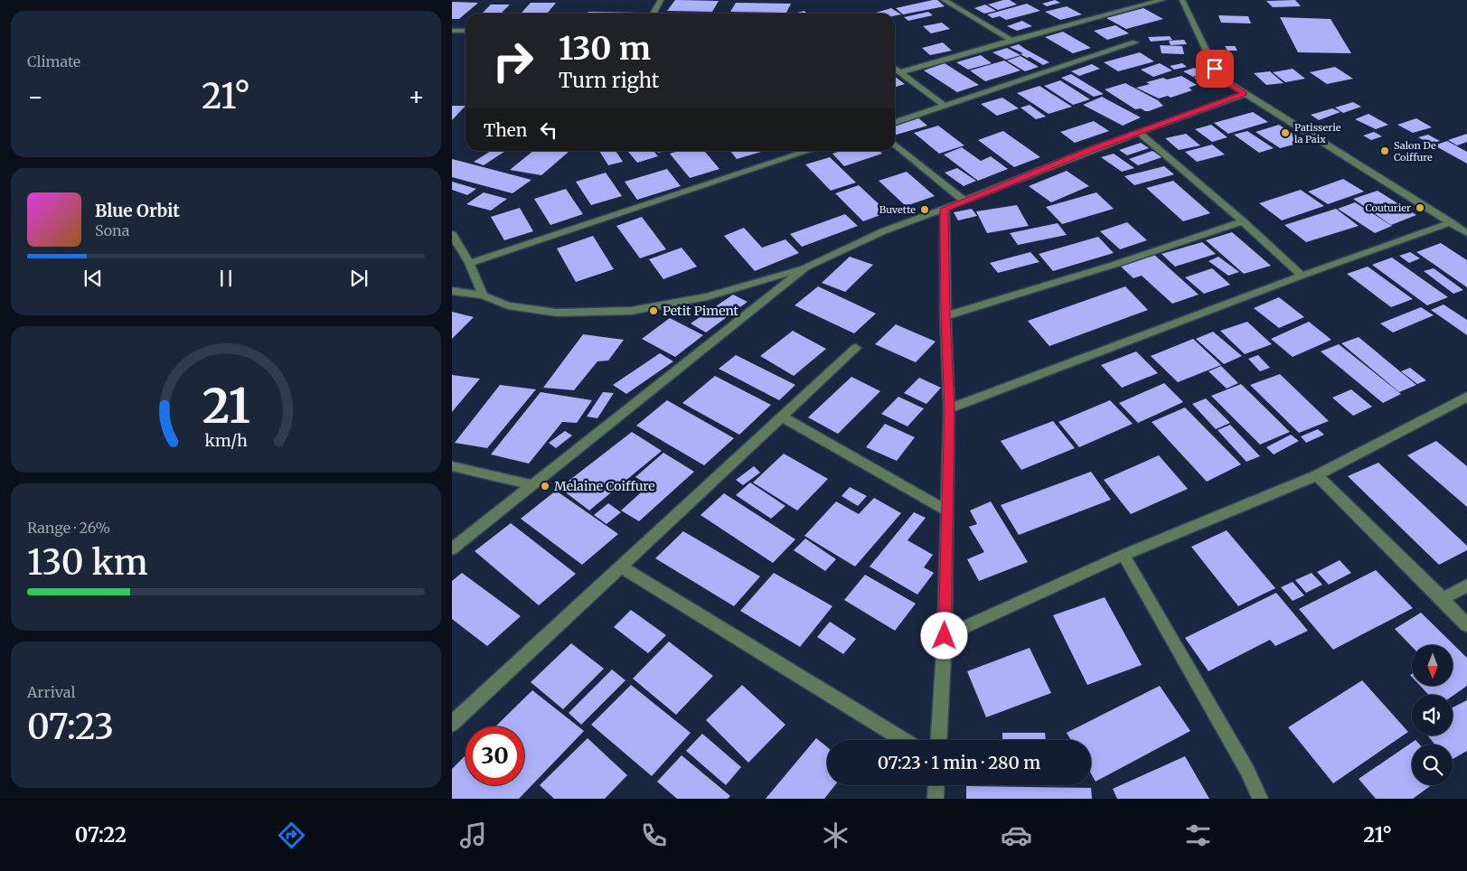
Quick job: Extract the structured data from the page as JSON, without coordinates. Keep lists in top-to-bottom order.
{
  "places": [
    "Patisserie la Paix",
    "Salon De Coiffure",
    "Couturier",
    "Buvette",
    "Petit Piment",
    "Melaine Coiffure"
  ],
  "north": "bottom",
  "page": {
    "tile": [
      "Climate",
      ["Range · 26%", "130 km"],
      ["Arrival", "07:23"]
    ],
    "turn": ["130 m", "Turn right"],
    "heat": ["−", "21°", "+"],
    "then": "Then",
    "song": ["Blue Orbit", "Sona"],
    "limit": "30",
    "trip": "07:23 · 1 min · 280 m",
    "tabs": ["07:22", "21°"],
    "gauge": ["21", "km/h"]
  }
}
